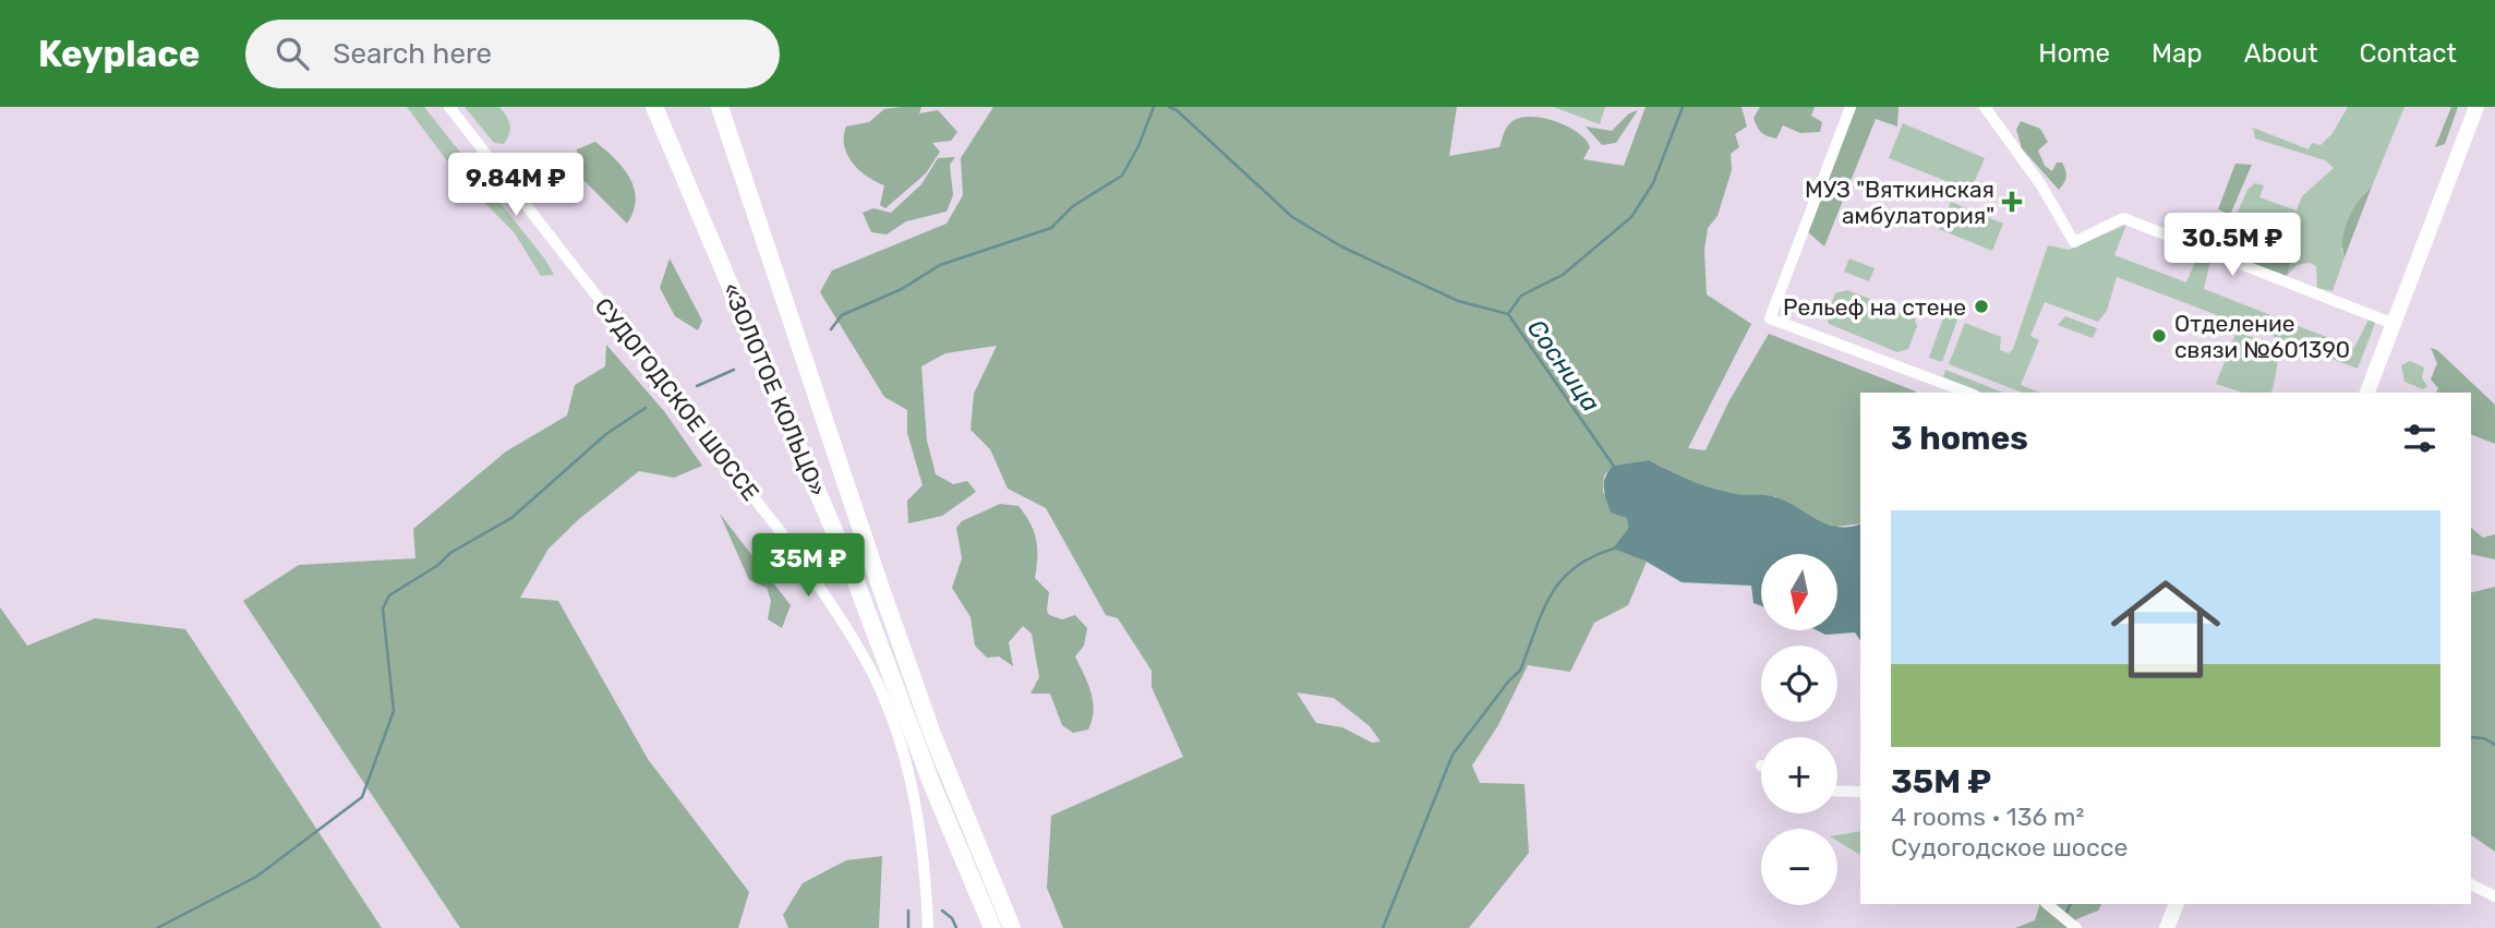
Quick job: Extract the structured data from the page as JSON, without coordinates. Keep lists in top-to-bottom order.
{
  "streets": {
    "main road": ["«ЗОЛОТОЕ КОЛЬЦО»"],
    "street": ["СУДОГОДСКОЕ ШОССЕ"]
  },
  "water": ["Сосница"],
  "places": {
    "health": ["МУЗ \"Вяткинская амбулатория\""],
    "other": ["Рельеф на стене", "Отделение связи №601390"]
  },
  "north": "bottom",
  "page": {
    "header": "Keyplace",
    "search": "Search here",
    "nav": [
      "Home",
      "Map",
      "About",
      "Contact"
    ],
    "price": ["9.84M ₽", "30.5M ₽", "35M ₽"],
    "heading": "3 homes",
    "list": [
      {
        "name": "35M ₽",
        "note": "4 rooms · 136 m² · Судогодское шоссе"
      }
    ],
    "map_buttons": ["+", "−"]
  }
}
